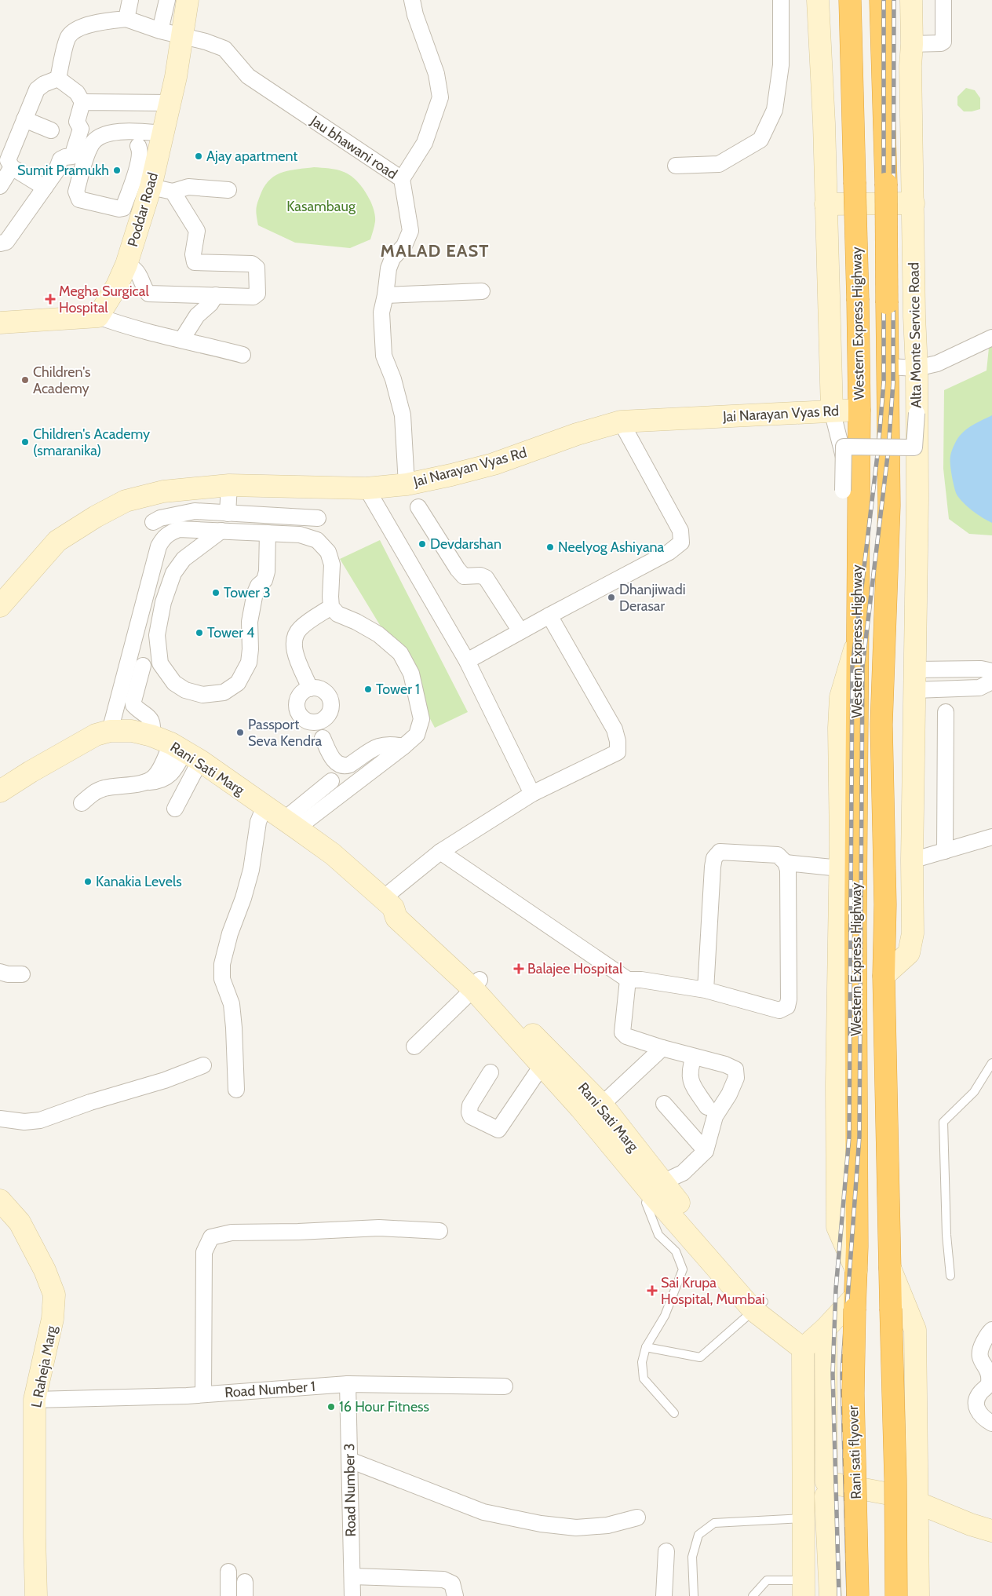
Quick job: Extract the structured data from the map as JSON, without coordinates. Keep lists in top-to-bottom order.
{
  "streets": {
    "highway": ["Western Express Highway", "Rani sati flyover"],
    "street": [
      "Jau bhawani road",
      "Poddar Road",
      "Alta Monte Service Road",
      "Jai Narayan Vyas Rd",
      "Rani Sati Marg",
      "L Raheja Marg",
      "Road Number 1",
      "Road Number 3"
    ]
  },
  "crossings": [
    ["Jau bhawani road", "Poddar Road"],
    ["Jau bhawani road", "Jai Narayan Vyas Rd"],
    ["Western Express Highway", "Alta Monte Service Road"],
    ["Western Express Highway", "Jai Narayan Vyas Rd"],
    ["Western Express Highway", "Rani sati flyover"],
    ["L Raheja Marg", "Road Number 1"],
    ["Road Number 1", "Road Number 3"]
  ],
  "districts": ["MALAD EAST"],
  "parks": ["Kasambaug"],
  "places": {
    "other": [
      "Ajay apartment",
      "Sumit Pramukh",
      "Children's Academy",
      "Children's Academy (smaranika)",
      "Devdarshan",
      "Neelyog Ashiyana",
      "Tower 3",
      "Dhanjiwadi Derasar",
      "Tower 4",
      "Tower 1",
      "Passport Seva Kendra",
      "Kanakia Levels",
      "16 Hour Fitness"
    ],
    "health": ["Megha Surgical Hospital", "Balajee Hospital", "Sai Krupa Hospital, Mumbai"]
  }
}
